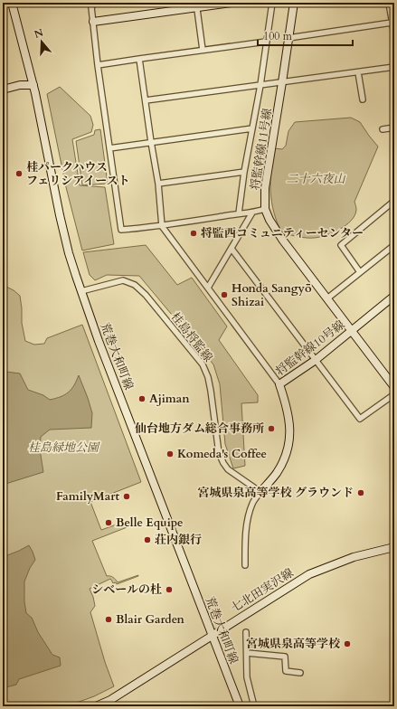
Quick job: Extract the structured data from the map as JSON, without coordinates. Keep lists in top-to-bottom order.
{
  "streets": {
    "street": [
      "将監幹線11号線",
      "桂島将監線",
      "将監幹線10号線",
      "荒巻大和町線",
      "七北田実沢線"
    ]
  },
  "crossings": [
    ["将監幹線11号線", "将監幹線10号線"],
    ["桂島将監線", "将監幹線10号線"],
    ["桂島将監線", "荒巻大和町線"],
    ["荒巻大和町線", "七北田実沢線"]
  ],
  "parks": ["二十六夜山", "桂島緑地公園"],
  "places": [
    "桂パークハウス フェリシアイースト",
    "将監西コミュニティーセンター",
    "Honda Sangyō Shizai",
    "Ajiman",
    "仙台地方ダム総合事務所",
    "Komeda's Coffee",
    "宮城県泉高等学校 グラウンド",
    "FamilyMart",
    "Belle Equipe",
    "荘内銀行",
    "シベールの杜",
    "Blair Garden",
    "宮城県泉高等学校"
  ],
  "scale_bar": "100 m",
  "north": "top"
}
